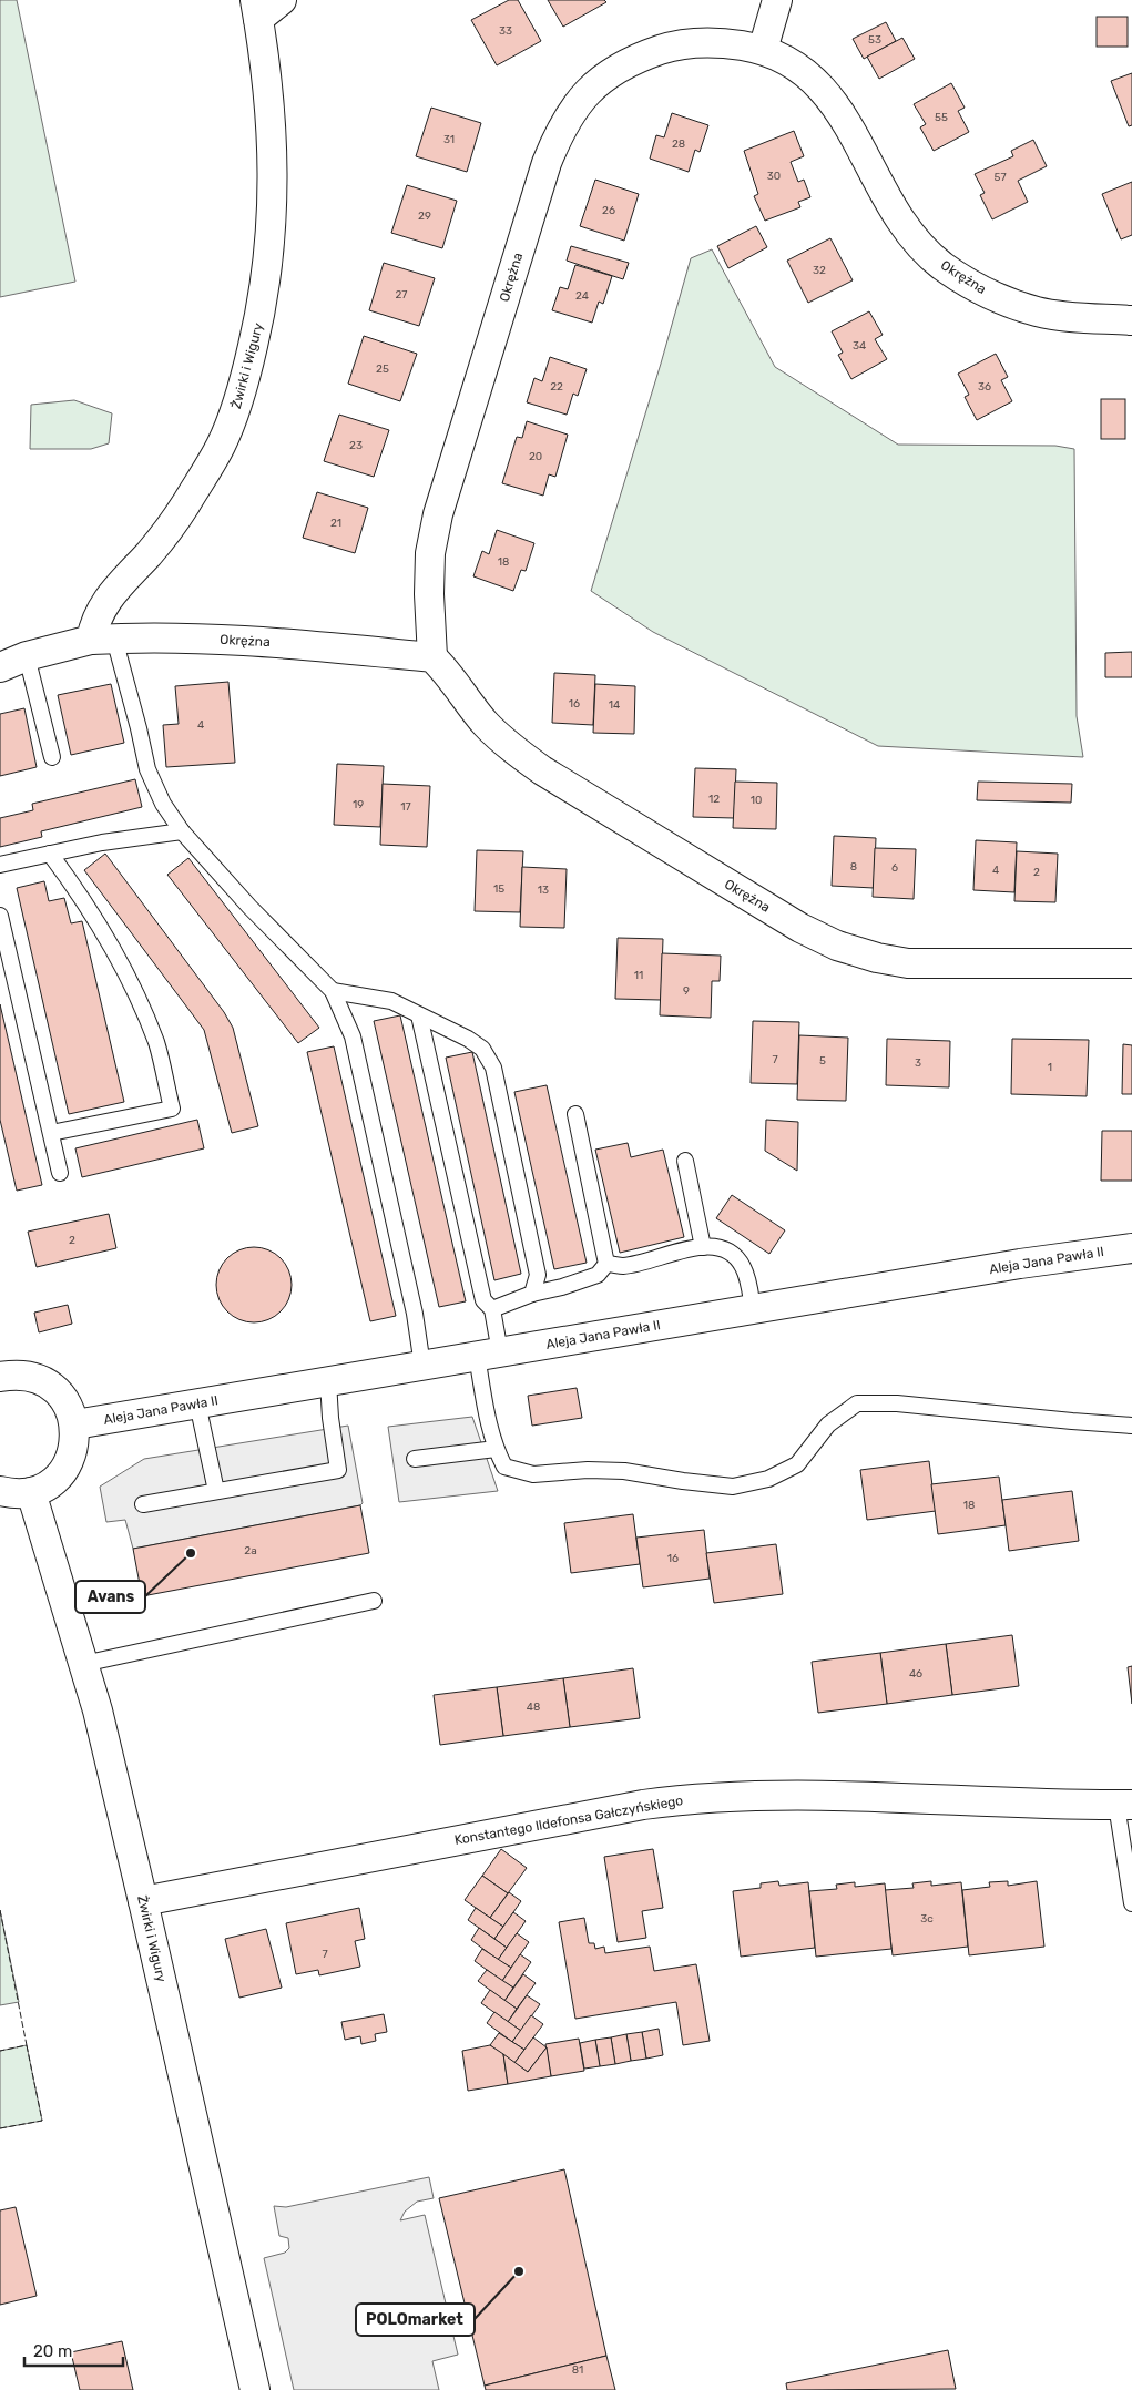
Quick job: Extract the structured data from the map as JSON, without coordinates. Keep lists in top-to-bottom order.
{
  "streets": {
    "street": [
      "Okrężna",
      "Żwirki i Wigury",
      "Aleja Jana Pawła II",
      "Konstantego Ildefonsa Gałczyńskiego"
    ]
  },
  "crossings": [
    ["Okrężna", "Żwirki i Wigury"],
    ["Żwirki i Wigury", "Konstantego Ildefonsa Gałczyńskiego"]
  ],
  "places": ["Avans", "POLOmarket"],
  "house_numbers": [
    "33",
    "53",
    "55",
    "31",
    "28",
    "30",
    "57",
    "26",
    "29",
    "32",
    "27",
    "24",
    "34",
    "25",
    "22",
    "36",
    "23",
    "20",
    "21",
    "18",
    "16",
    "14",
    "4",
    "12",
    "10",
    "19",
    "17",
    "8",
    "6",
    "4",
    "2",
    "15",
    "13",
    "11",
    "9",
    "7",
    "5",
    "3",
    "1",
    "2",
    "18",
    "2a",
    "16",
    "46",
    "48",
    "3c",
    "7",
    "81"
  ],
  "scale_bar": "20 m"
}
